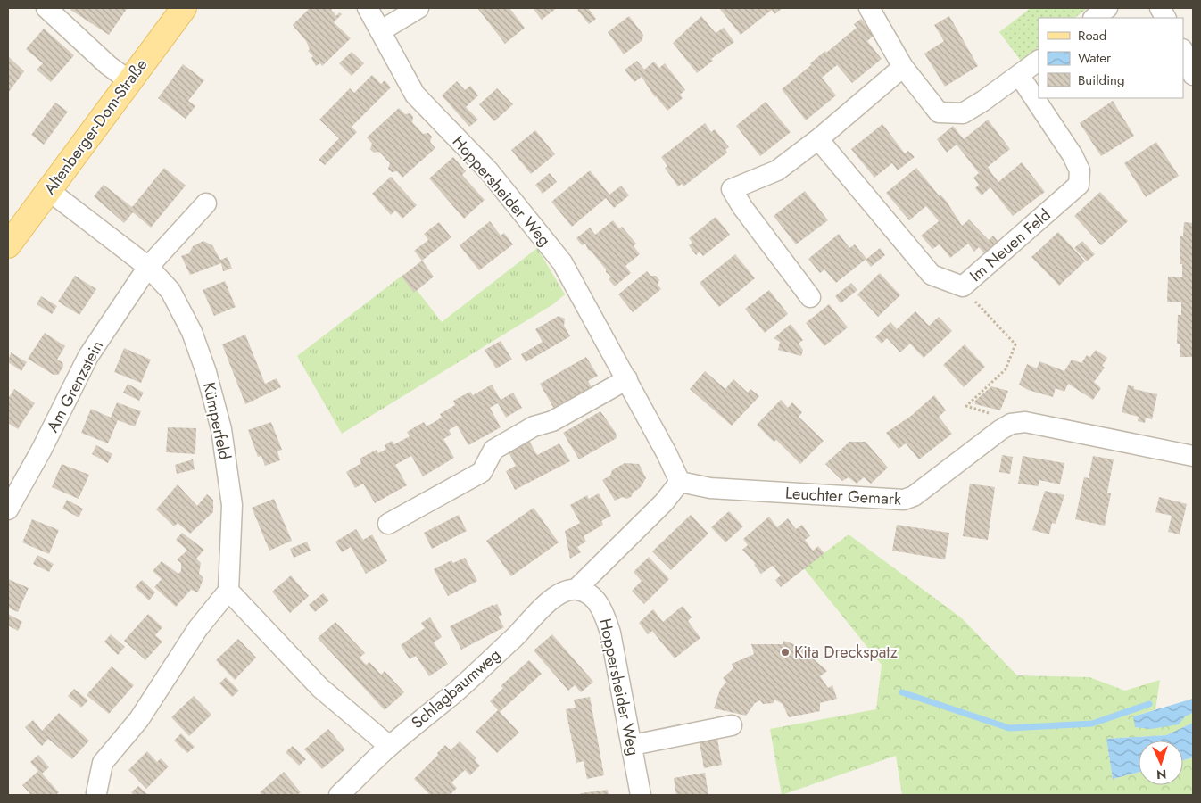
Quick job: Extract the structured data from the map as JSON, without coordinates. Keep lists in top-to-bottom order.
{
  "streets": {
    "main road": ["Altenberger-Dom-Straße"],
    "street": [
      "Hoppersheider Weg",
      "Im Neuen Feld",
      "Am Grenzstein",
      "Kümperfeld",
      "Leuchter Gemark",
      "Schlagbaumweg"
    ]
  },
  "crossings": [
    ["Altenberger-Dom-Straße", "Kümperfeld"],
    ["Hoppersheider Weg", "Leuchter Gemark"],
    ["Hoppersheider Weg", "Schlagbaumweg"],
    ["Am Grenzstein", "Kümperfeld"]
  ],
  "places": ["Kita Dreckspatz"],
  "legend": ["Road", "Water", "Building"],
  "north": "bottom"
}
